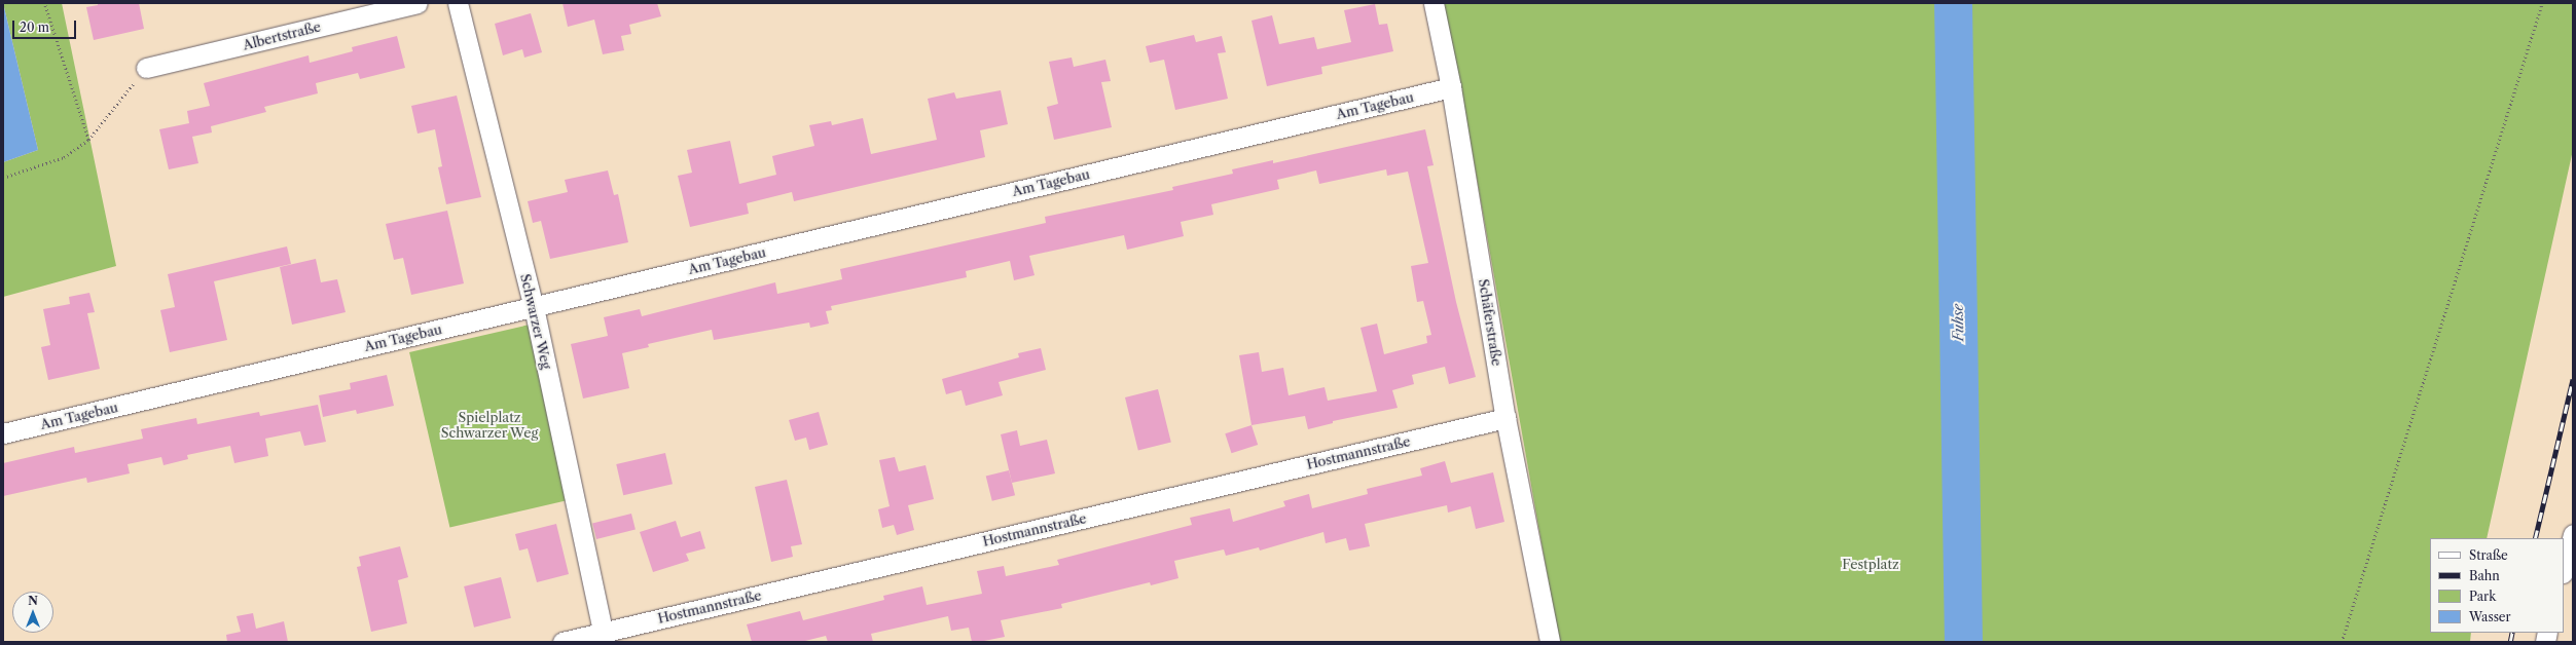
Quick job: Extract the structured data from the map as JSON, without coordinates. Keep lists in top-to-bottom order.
{
  "streets": {
    "street": [
      "Albertstraße",
      "Am Tagebau",
      "Schwarzer Weg",
      "Schäferstraße",
      "Hostmannstraße"
    ]
  },
  "crossings": [
    ["Am Tagebau", "Schwarzer Weg"],
    ["Am Tagebau", "Schäferstraße"],
    ["Schwarzer Weg", "Hostmannstraße"],
    ["Schäferstraße", "Hostmannstraße"]
  ],
  "water": ["Fuhse"],
  "parks": ["Spielplatz Schwarzer Weg", "Festplatz"],
  "legend": [
    "Straße",
    "Bahn",
    "Park",
    "Wasser"
  ],
  "scale_bar": "20 m",
  "north": "top"
}
